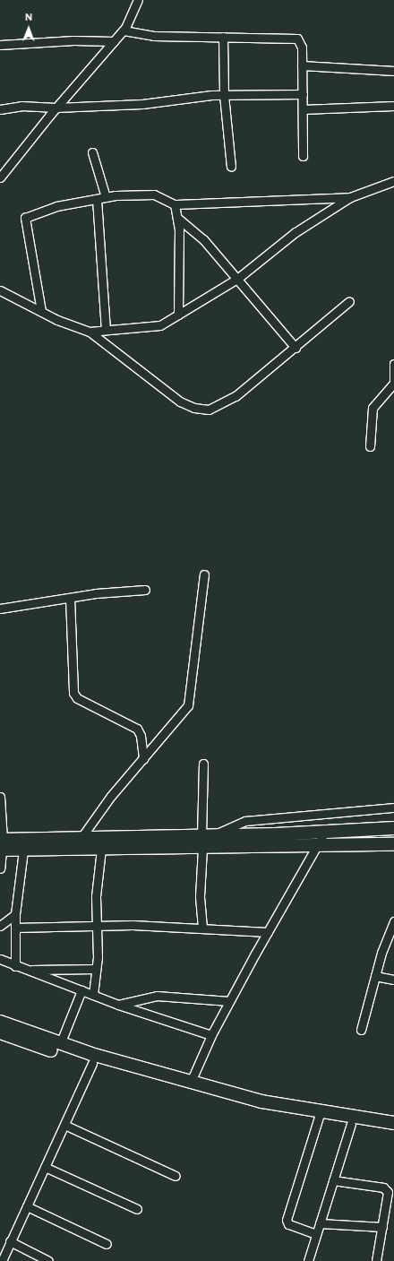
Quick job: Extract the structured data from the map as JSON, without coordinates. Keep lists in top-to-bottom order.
{
  "north": "top"
}
